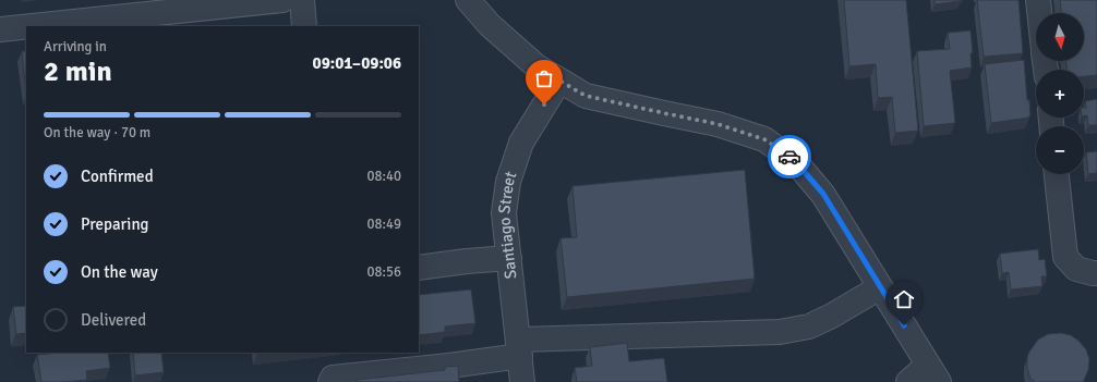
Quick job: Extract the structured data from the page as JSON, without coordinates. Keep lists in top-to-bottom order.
{
  "streets": {
    "street": ["Santiago Street"]
  },
  "north": "bottom",
  "page": {
    "map_buttons": ["+", "−"],
    "heading": ["2 min", "Arriving in", "09:01–09:06"],
    "bar": "On the way · 70 m",
    "list": [
      ["Confirmed", "08:40"],
      ["Preparing", "08:49"],
      ["On the way", "08:56"],
      "Delivered"
    ]
  }
}
